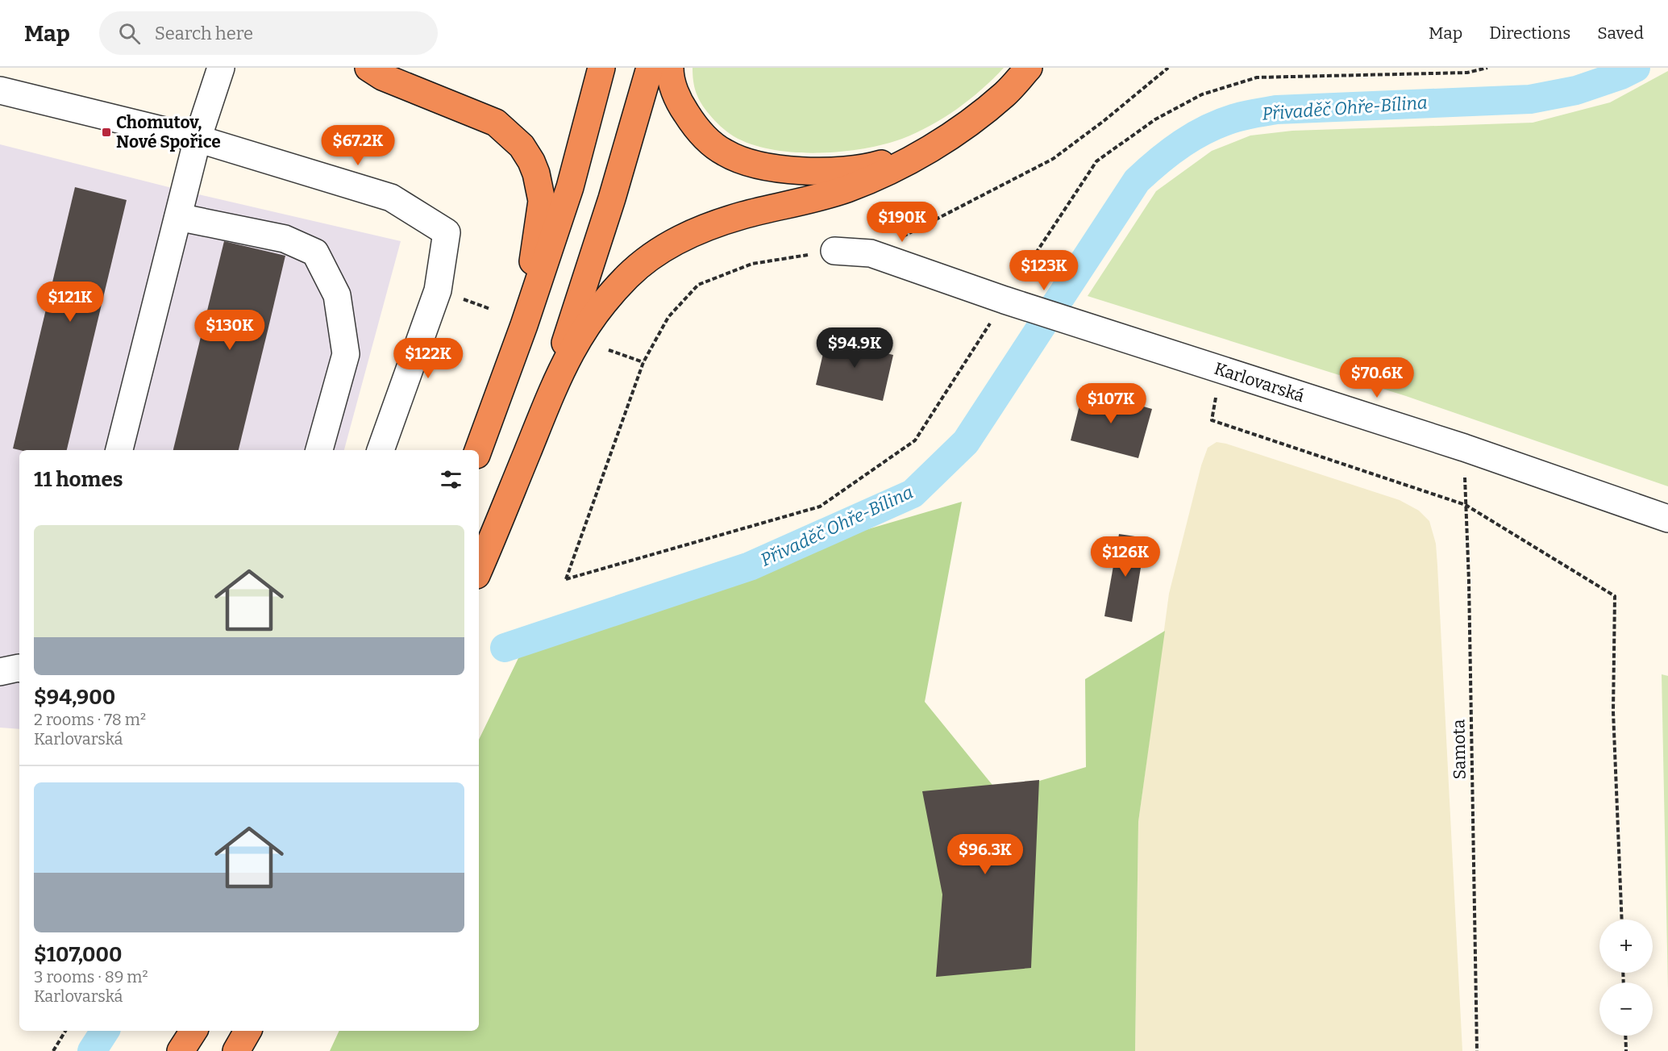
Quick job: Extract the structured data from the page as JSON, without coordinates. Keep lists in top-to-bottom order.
{
  "streets": {
    "street": ["Karlovarská"],
    "path": ["Samota"]
  },
  "crossings": [
    ["Karlovarská", "Samota"]
  ],
  "water": ["Přivaděč Ohře-Bílina"],
  "places": {
    "transit": ["Chomutov, Nové Spořice"]
  },
  "page": {
    "header": "Map",
    "search": "Search here",
    "nav": ["Map", "Directions", "Saved"],
    "price": [
      "$67.2K",
      "$190K",
      "$123K",
      "$121K",
      "$130K",
      "$94.9K",
      "$122K",
      "$70.6K",
      "$107K",
      "$126K",
      "$96.3K"
    ],
    "heading": "11 homes",
    "list": [
      {
        "name": "$94,900",
        "note": "2 rooms · 78 m² · Karlovarská"
      },
      {
        "name": "$107,000",
        "note": "3 rooms · 89 m² · Karlovarská"
      }
    ],
    "map_buttons": ["+", "−"]
  }
}
